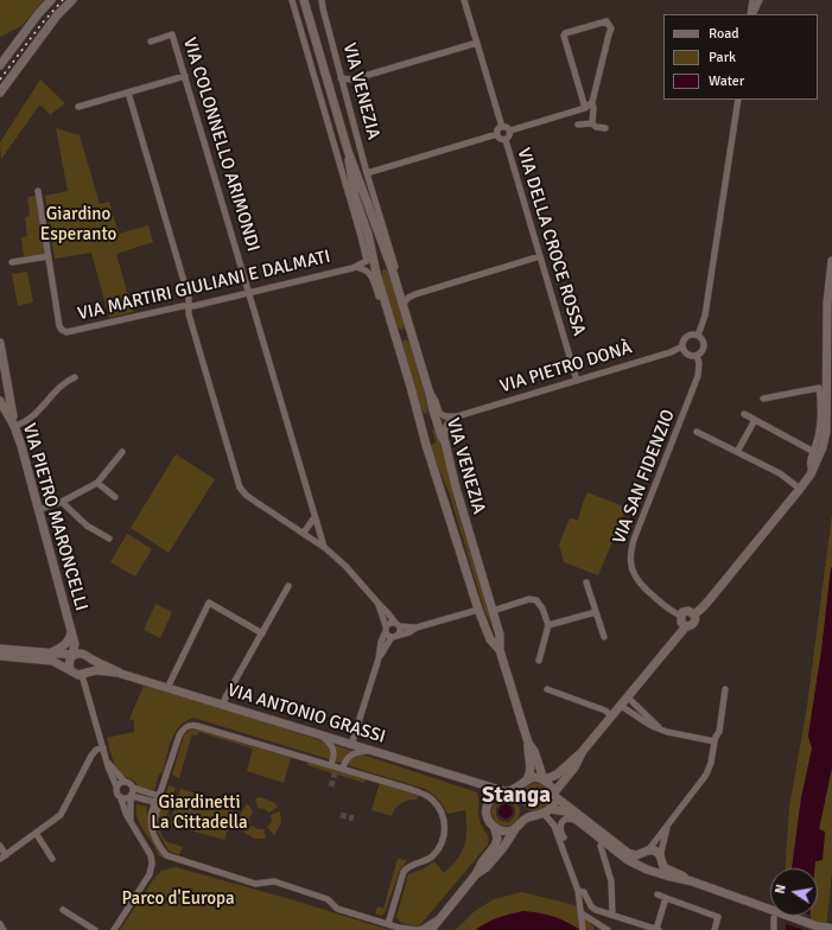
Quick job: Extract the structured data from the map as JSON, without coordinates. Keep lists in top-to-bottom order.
{
  "streets": {
    "main road": ["VIA VENEZIA", "VIA PIETRO MARONCELLI", "VIA ANTONIO GRASSI"],
    "street": [
      "VIA COLONNELLO ARIMONDI",
      "VIA DELLA CROCE ROSSA",
      "VIA MARTIRI GIULIANI E DALMATI",
      "VIA PIETRO DONÀ",
      "VIA SAN FIDENZIO"
    ]
  },
  "crossings": [
    ["VIA VENEZIA", "VIA MARTIRI GIULIANI E DALMATI"],
    ["VIA COLONNELLO ARIMONDI", "VIA MARTIRI GIULIANI E DALMATI"],
    ["VIA DELLA CROCE ROSSA", "VIA PIETRO DONÀ"],
    ["VIA PIETRO DONÀ", "VIA SAN FIDENZIO"],
    ["VIA PIETRO MARONCELLI", "VIA ANTONIO GRASSI"]
  ],
  "districts": ["Stanga"],
  "parks": ["Giardino Esperanto", "Giardinetti La Cittadella", "Parco d'Europa"],
  "legend": ["Road", "Park", "Water"],
  "north": "left"
}
